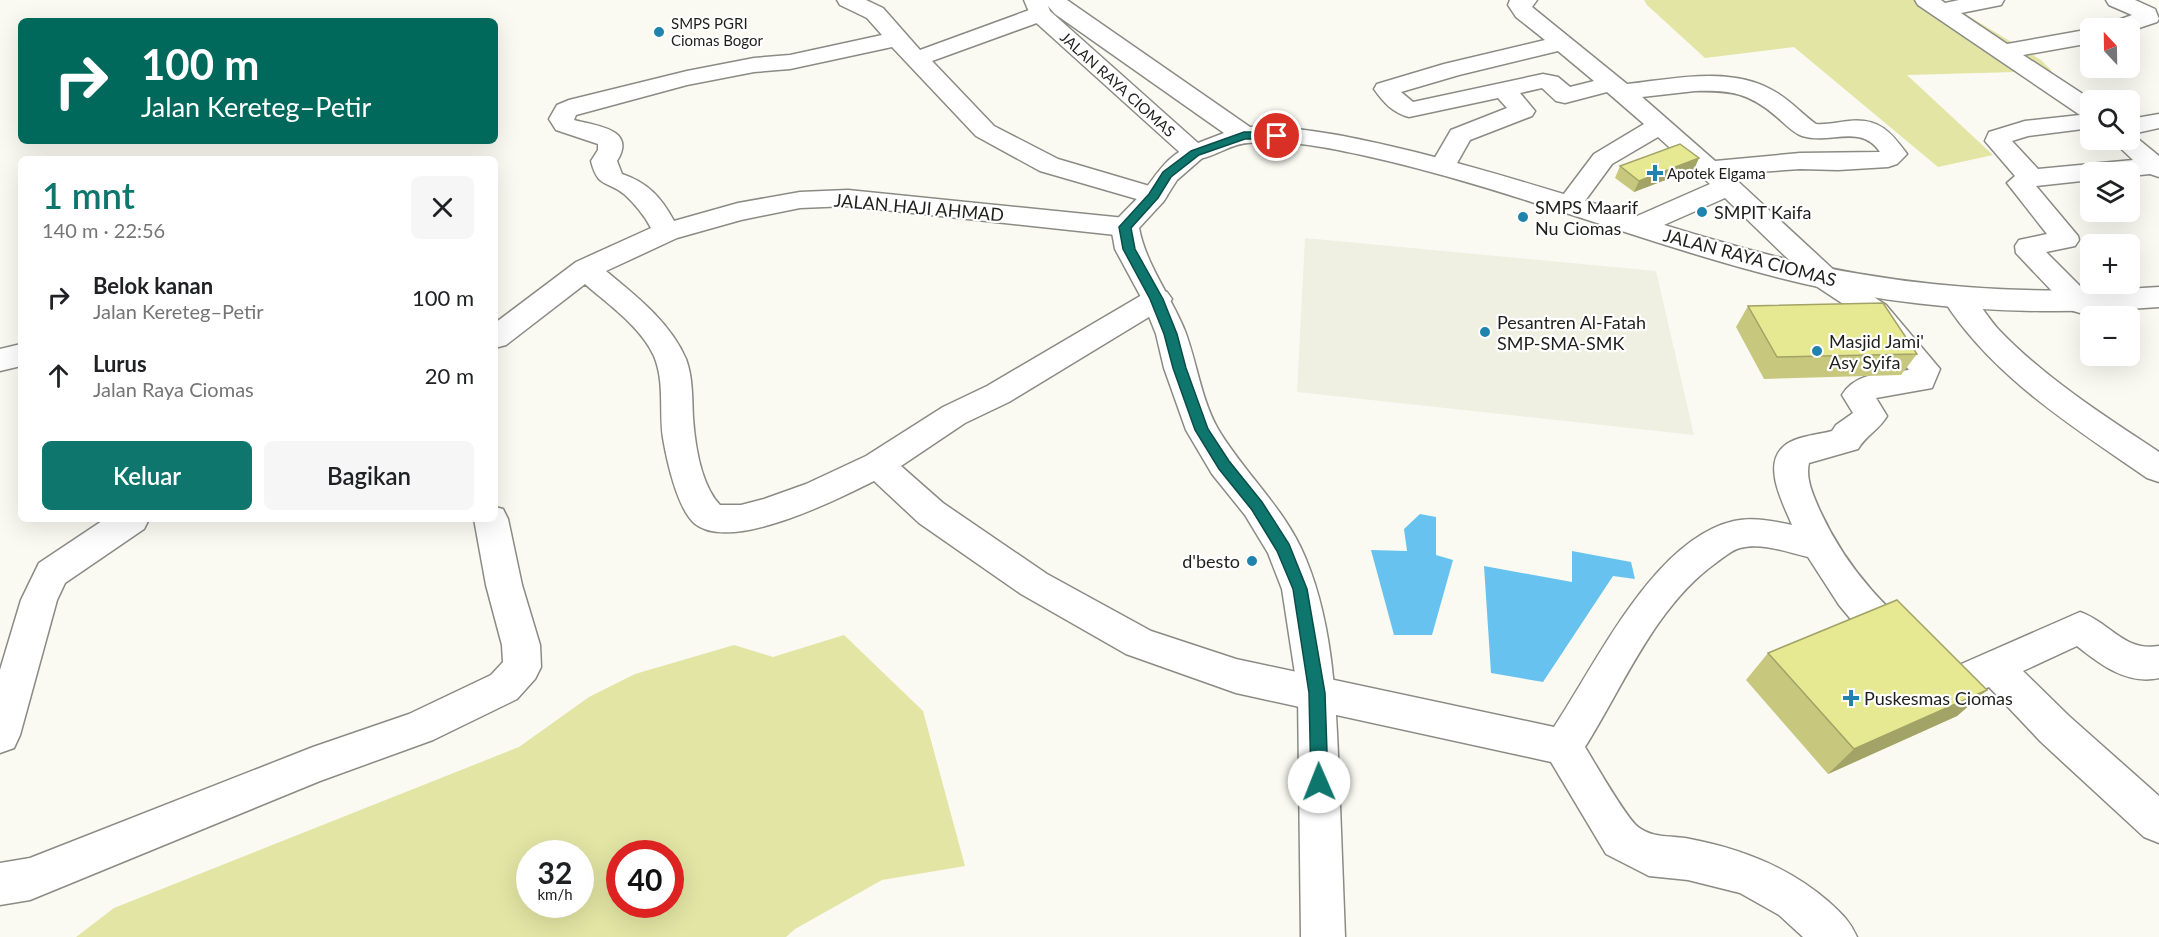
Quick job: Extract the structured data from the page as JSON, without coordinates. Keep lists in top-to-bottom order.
{
  "streets": {
    "street": ["JALAN RAYA CIOMAS", "JALAN HAJI AHMAD"]
  },
  "places": {
    "other": [
      "SMPS PGRI Ciomas Bogor",
      "SMPIT Kaifa",
      "SMPS Maarif Nu Ciomas",
      "Pesantren Al-Fatah SMP-SMA-SMK",
      "Masjid Jami' Asy Syifa",
      "d'besto"
    ],
    "health": ["Apotek Elgama", "Puskesmas Ciomas"]
  },
  "north": "top",
  "page": {
    "map_buttons": ["+", "−"],
    "turn": ["100 m", "Jalan Kereteg–Petir"],
    "heading": ["1 mnt", "140 m · 22:56"],
    "list": [
      {
        "name": "Belok kanan",
        "note": "Jalan Kereteg–Petir",
        "value": "100 m"
      },
      {
        "name": "Lurus",
        "note": "Jalan Raya Ciomas",
        "value": "20 m"
      }
    ],
    "buttons": ["Keluar", "Bagikan"],
    "speed": "32 km/h",
    "limit": "40"
  }
}
